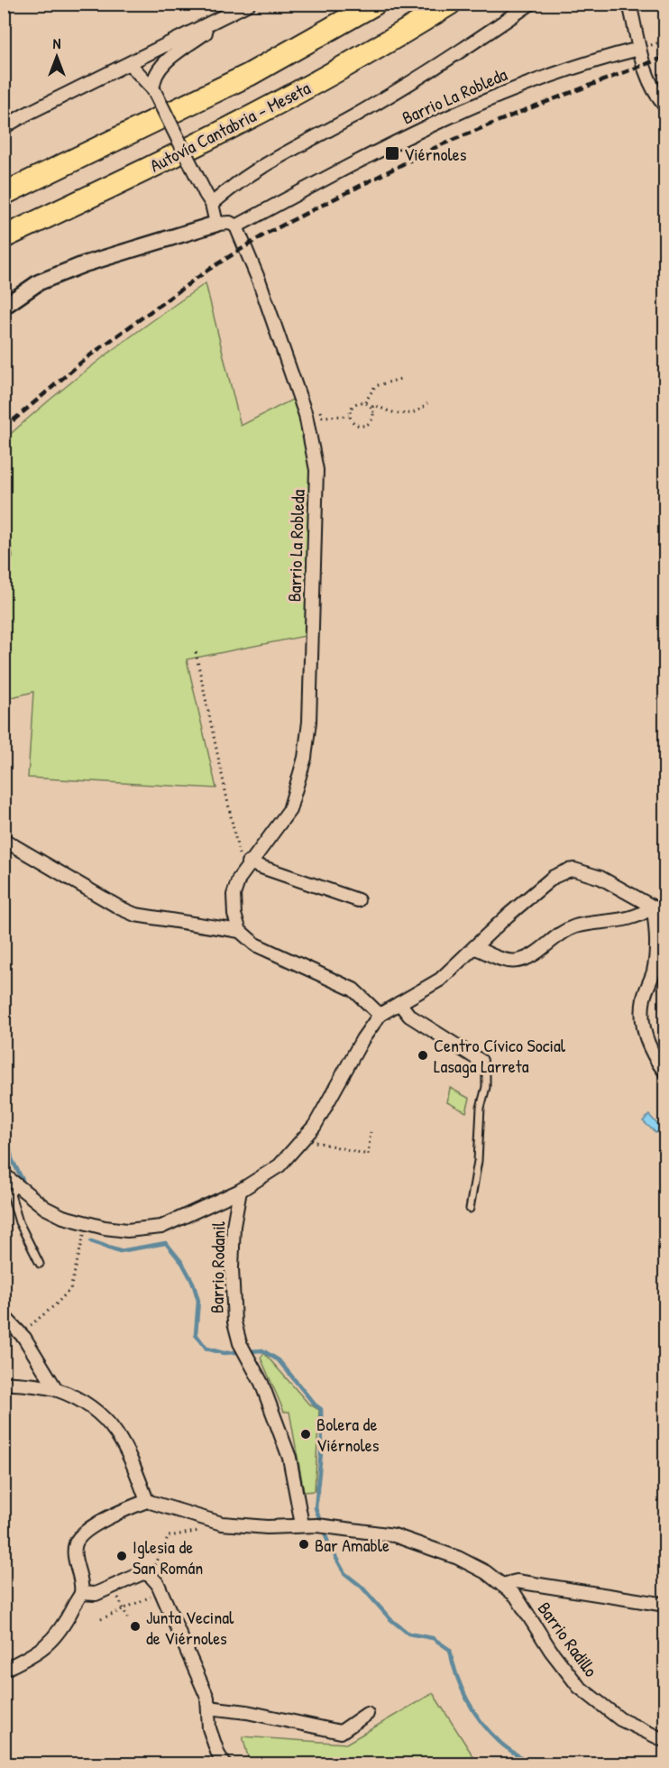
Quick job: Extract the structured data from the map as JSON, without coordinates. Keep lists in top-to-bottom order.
{
  "streets": {
    "highway": ["Autovía Cantabria - Meseta"],
    "street": ["Barrio La Robleda", "Barrio Rodanil", "Barrio Radillo"]
  },
  "crossings": [
    ["Barrio Rodanil", "Barrio Radillo"]
  ],
  "places": {
    "transit": ["Viérnoles"],
    "other": [
      "Centro Cívico Social Lasaga Larreta",
      "Bolera de Viérnoles",
      "Bar Amable",
      "Iglesia de San Román",
      "Junta Vecinal de Viérnoles"
    ]
  },
  "north": "top"
}
